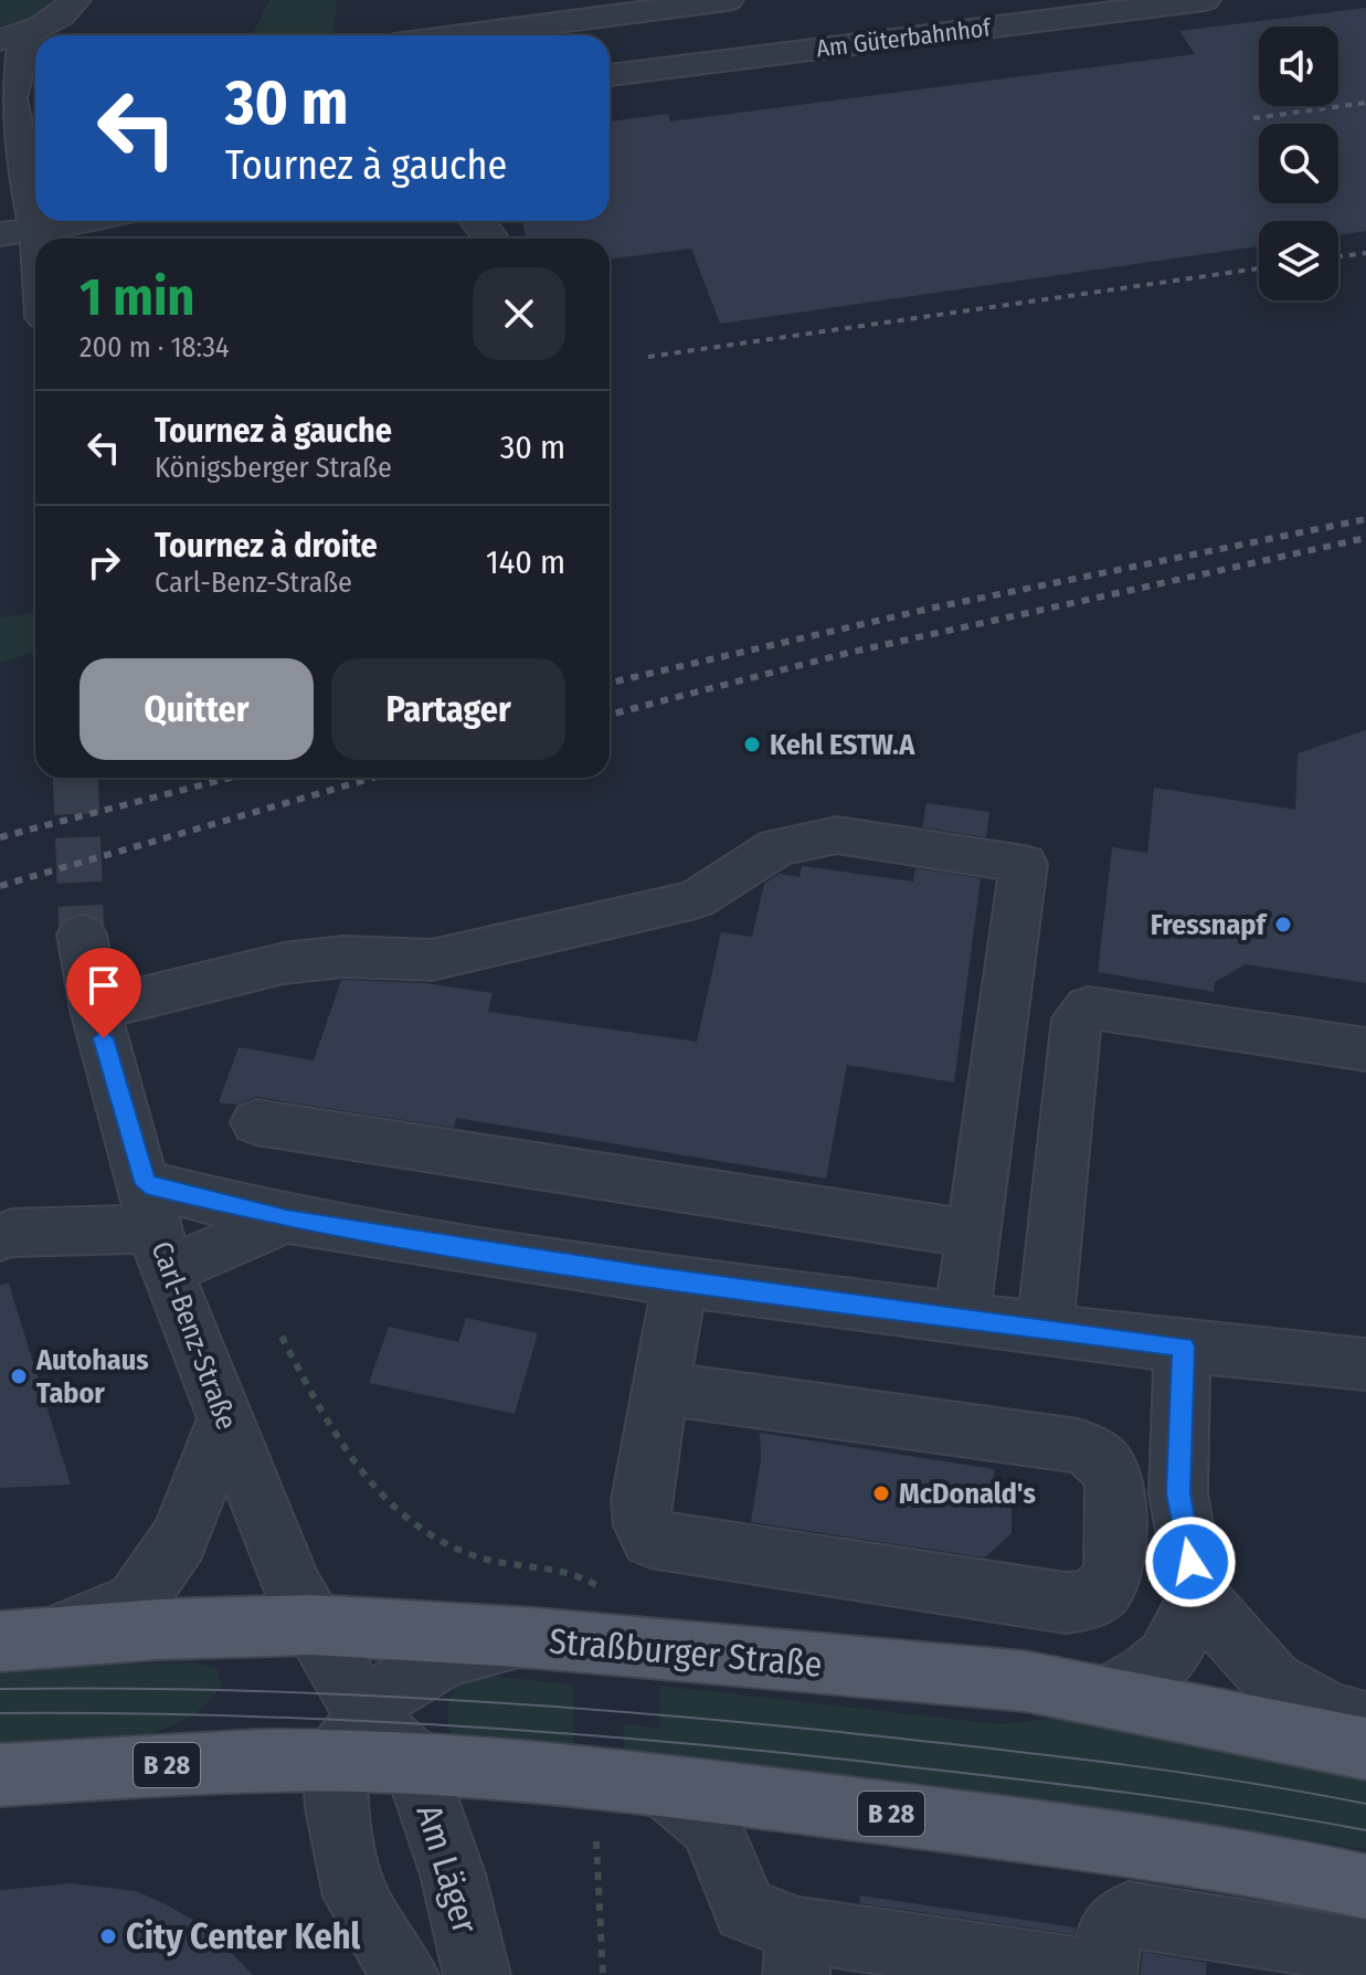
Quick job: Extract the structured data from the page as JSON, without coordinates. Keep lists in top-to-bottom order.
{
  "streets": {
    "main road": ["Straßburger Straße", "B 28"],
    "street": ["Am Güterbahnhof", "Carl-Benz-Straße", "Am Läger"]
  },
  "crossings": [
    ["Carl-Benz-Straße", "Straßburger Straße"],
    ["Carl-Benz-Straße", "B 28"],
    ["B 28", "Am Läger"]
  ],
  "places": [
    "Kehl ESTW.A",
    "Fressnapf",
    "Autohaus Tabor",
    "McDonald's",
    "City Center Kehl"
  ],
  "page": {
    "turn": ["30 m", "Tournez à gauche"],
    "heading": ["1 min", "200 m · 18:34"],
    "list": [
      {
        "name": "Tournez à gauche",
        "note": "Königsberger Straße",
        "value": "30 m"
      },
      {
        "name": "Tournez à droite",
        "note": "Carl-Benz-Straße",
        "value": "140 m"
      }
    ],
    "buttons": ["Quitter", "Partager"]
  }
}
